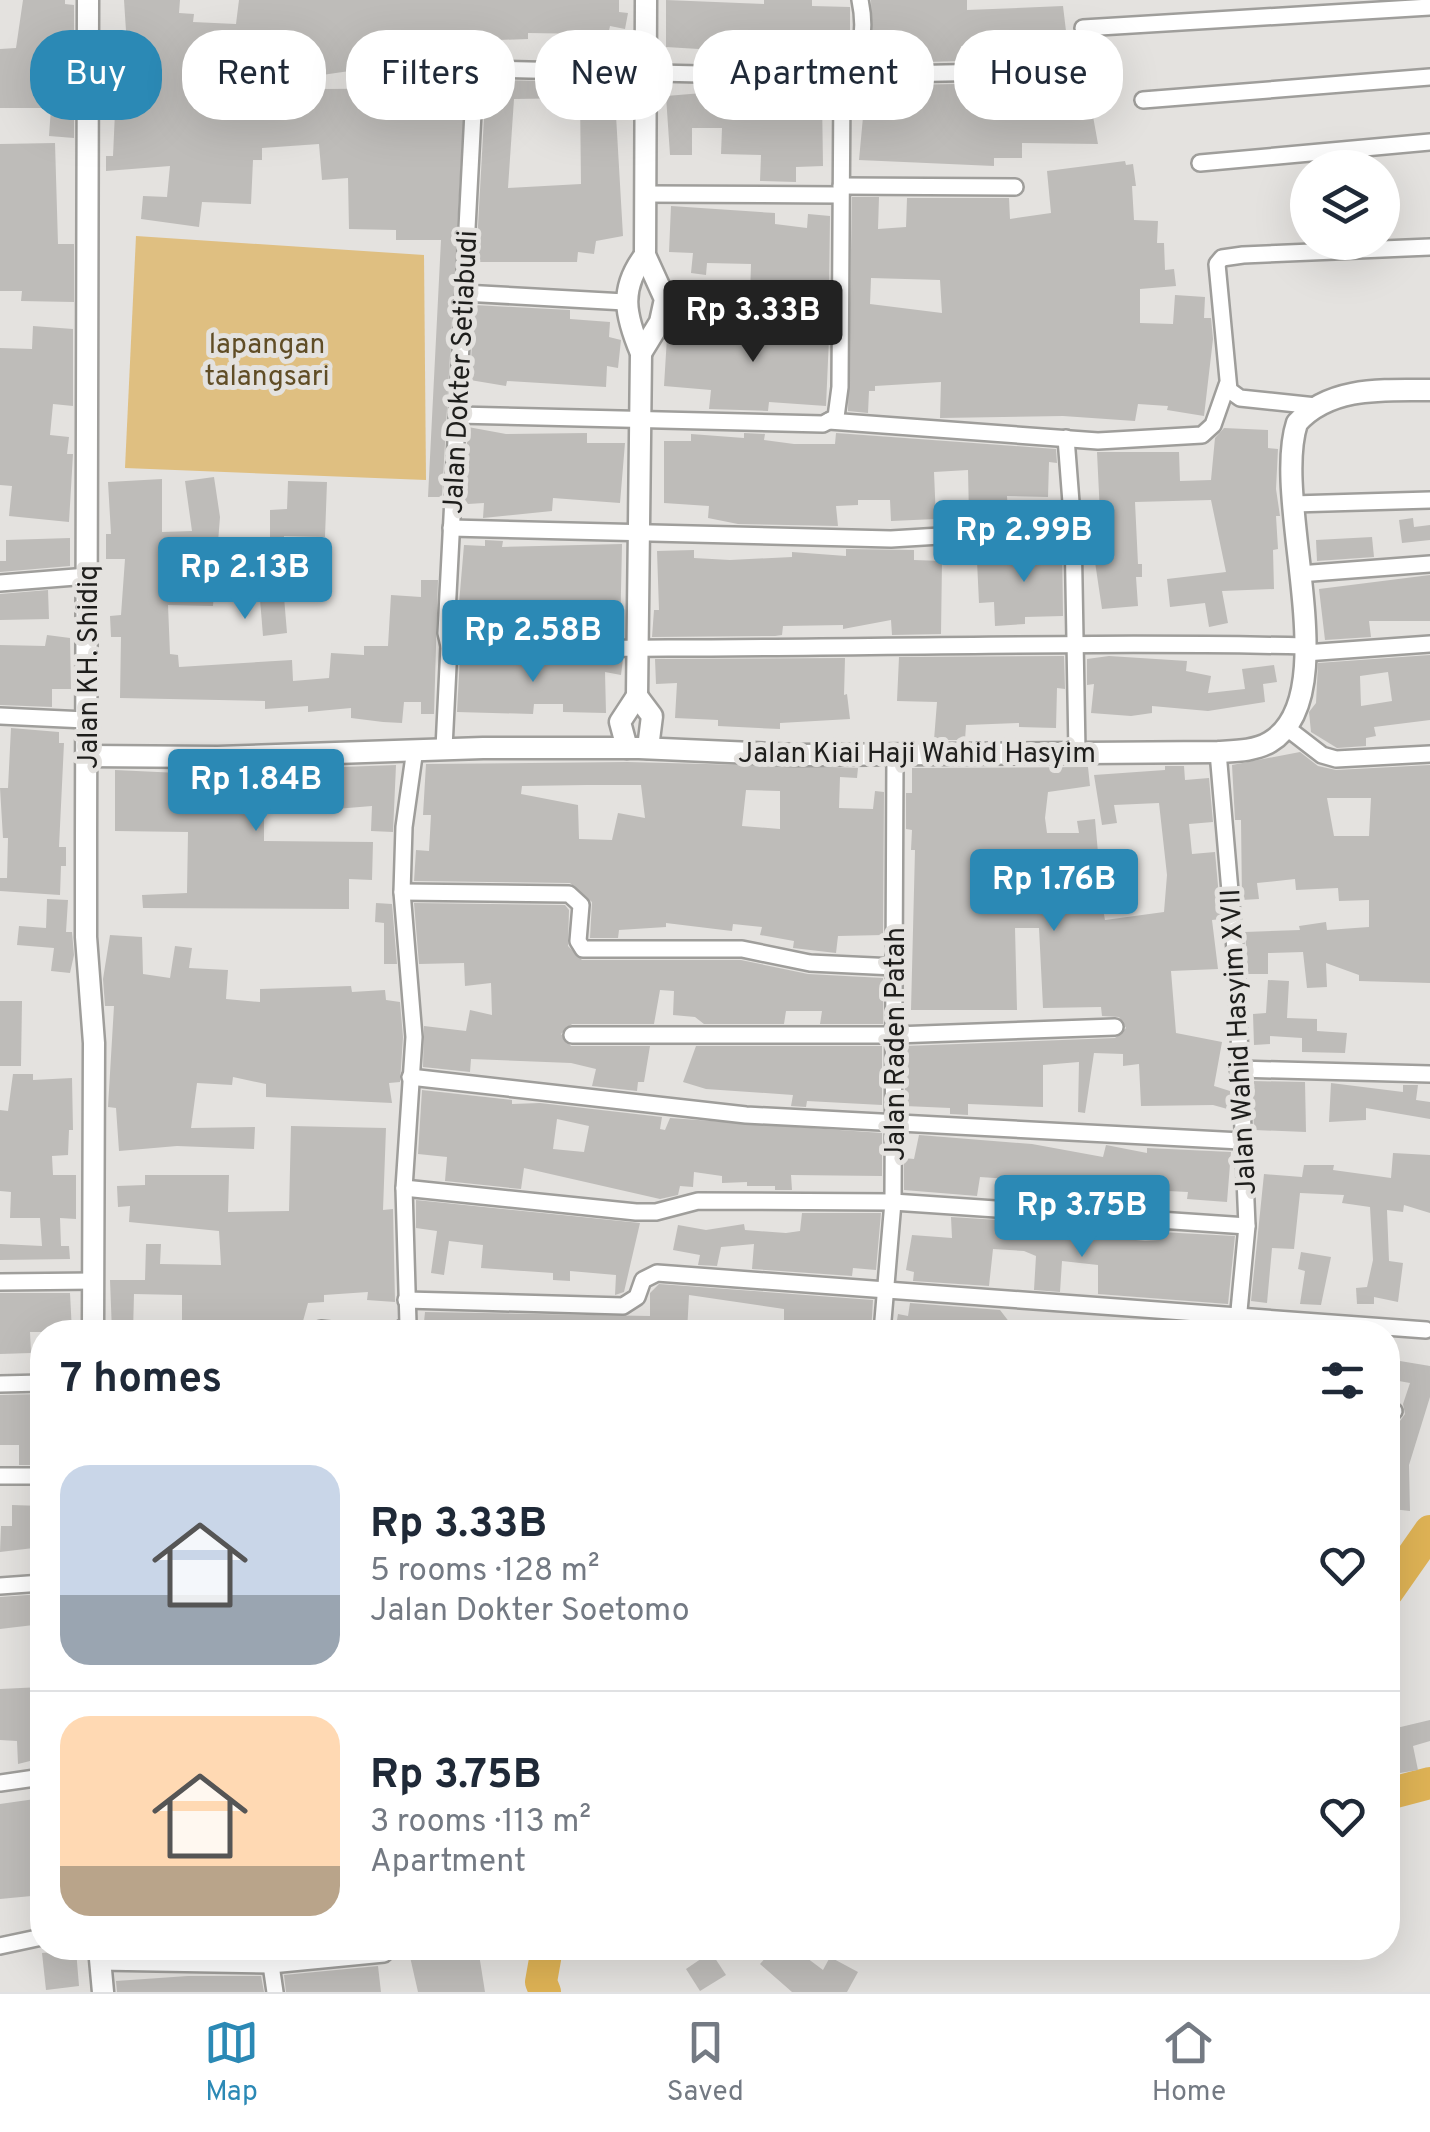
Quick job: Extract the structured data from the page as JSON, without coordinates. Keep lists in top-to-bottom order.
{
  "streets": {
    "street": [
      "Jalan Dokter Setiabudi",
      "Jalan KH. Shidiq",
      "Jalan Kiai Haji Wahid Hasyim",
      "Jalan Wahid Hasyim XVII",
      "Jalan Raden Patah"
    ]
  },
  "crossings": [
    ["Jalan Dokter Setiabudi", "Jalan Kiai Haji Wahid Hasyim"],
    ["Jalan KH. Shidiq", "Jalan Kiai Haji Wahid Hasyim"],
    ["Jalan Kiai Haji Wahid Hasyim", "Jalan Wahid Hasyim XVII"],
    ["Jalan Kiai Haji Wahid Hasyim", "Jalan Raden Patah"]
  ],
  "parks": ["lapangan talangsari"],
  "page": {
    "chip": [
      "Buy",
      "Rent",
      "Filters",
      "New",
      "Apartment",
      "House"
    ],
    "price": [
      "Rp 3.33B",
      "Rp 2.99B",
      "Rp 2.13B",
      "Rp 2.58B",
      "Rp 1.84B",
      "Rp 1.76B",
      "Rp 3.75B"
    ],
    "heading": "7 homes",
    "list": [
      {
        "name": "Rp 3.33B",
        "note": "5 rooms · 128 m² · Jalan Dokter Soetomo"
      },
      {
        "name": "Rp 3.75B",
        "note": "3 rooms · 113 m² · Apartment"
      }
    ],
    "tabs": ["Map", "Saved", "Home"]
  }
}
